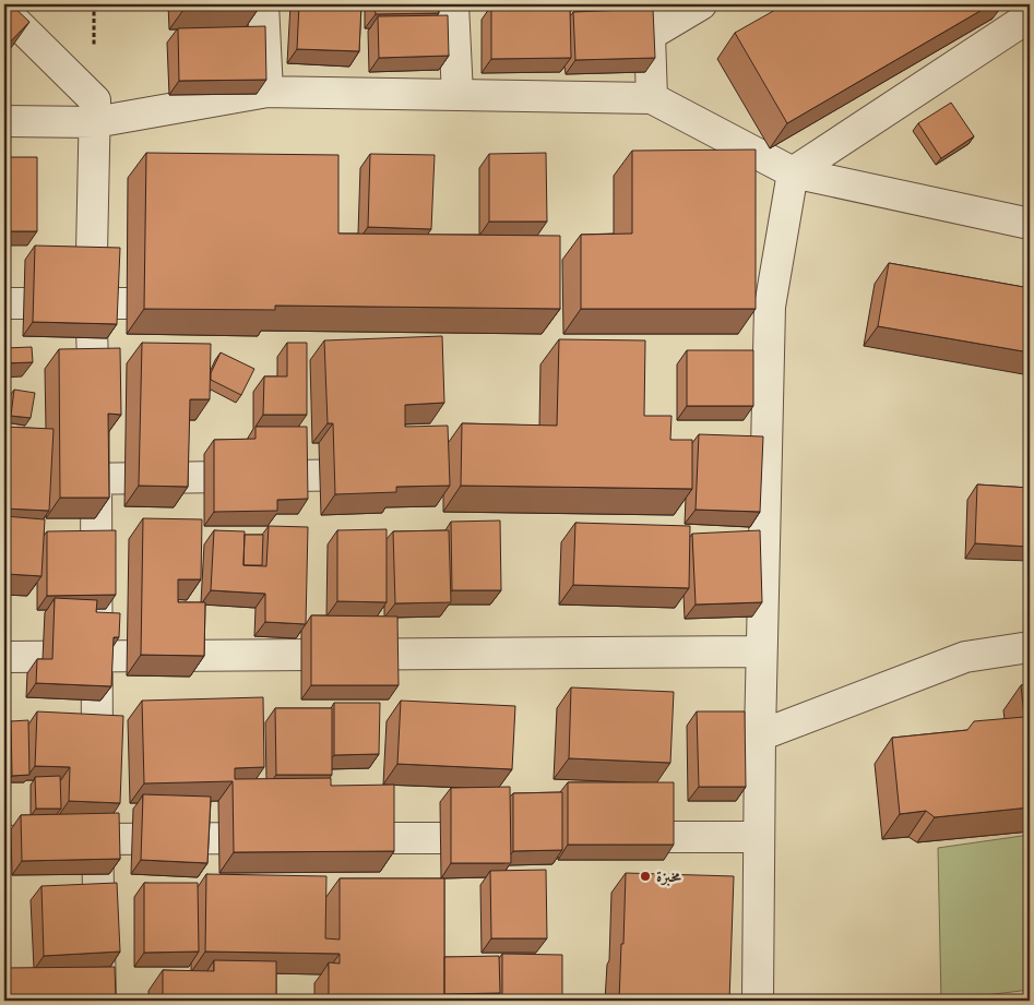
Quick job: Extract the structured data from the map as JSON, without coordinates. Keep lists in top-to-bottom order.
{
  "places": ["مخبزة"]
}
